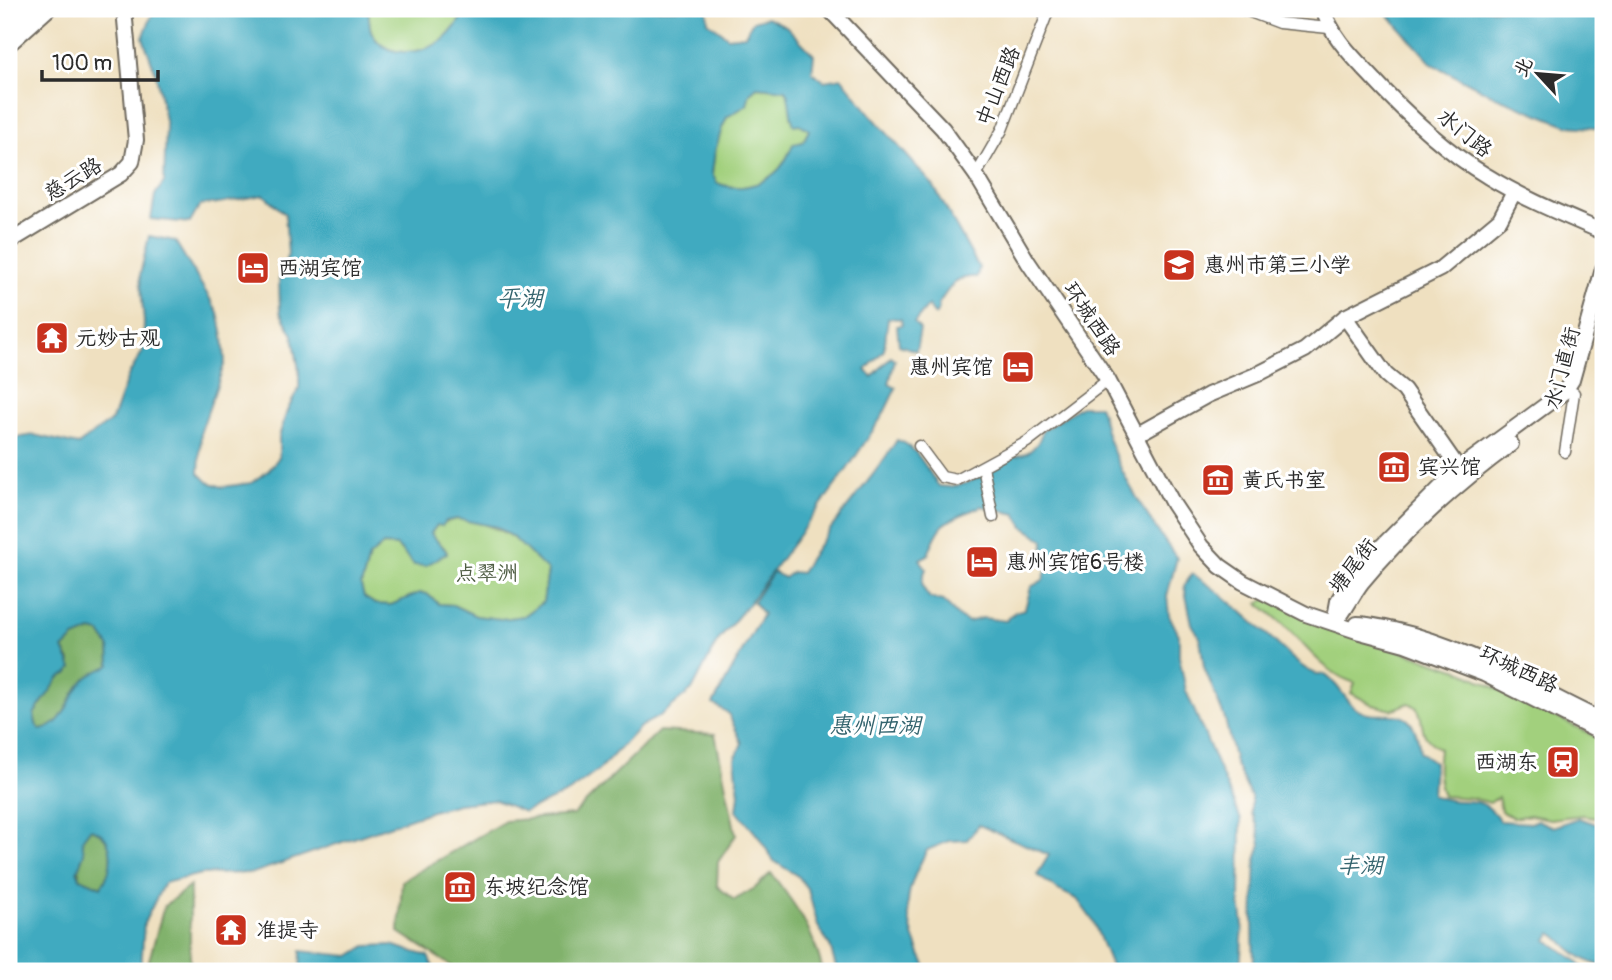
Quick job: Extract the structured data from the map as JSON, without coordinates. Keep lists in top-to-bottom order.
{
  "streets": {
    "street": [
      "中山西路",
      "水门路",
      "慈云路",
      "环城西路",
      "水门直街",
      "塘尾街"
    ]
  },
  "crossings": [
    ["中山西路", "环城西路"],
    ["环城西路", "塘尾街"],
    ["水门直街", "塘尾街"]
  ],
  "water": ["平湖", "惠州西湖", "丰湖"],
  "parks": ["点翠洲"],
  "places": {
    "school or university": ["惠州市第三小学"],
    "hotel": ["西湖宾馆", "惠州宾馆", "惠州宾馆6号楼"],
    "temple": ["元妙古观", "准提寺"],
    "museum": ["宾兴馆", "黄氏书室", "东坡纪念馆"],
    "station": ["西湖东"]
  },
  "scale_bar": "100 m",
  "north": "top left"
}
